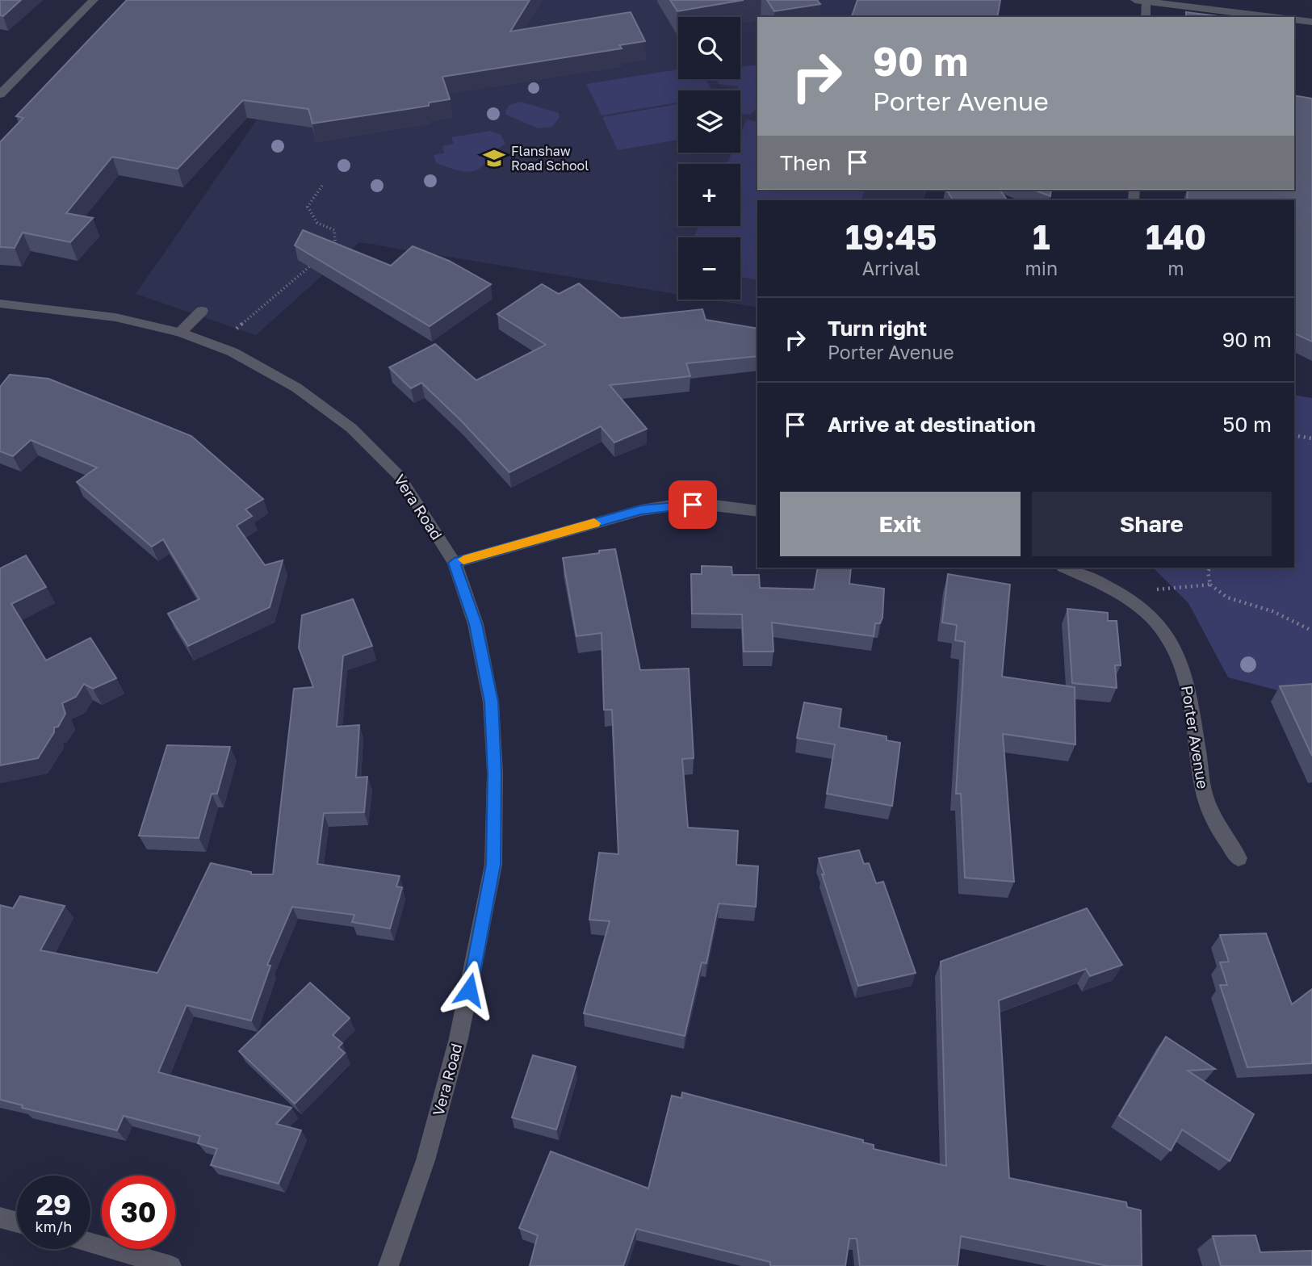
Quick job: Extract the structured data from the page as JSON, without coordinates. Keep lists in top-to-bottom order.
{
  "streets": {
    "street": ["Vera Road", "Porter Avenue"]
  },
  "places": {
    "school or university": ["Flanshaw Road School"]
  },
  "page": {
    "map_buttons": ["+", "−"],
    "turn": ["90 m", "Porter Avenue"],
    "then": "Then",
    "eta": [
      "19:45",
      "Arrival",
      "1",
      "min",
      "140",
      "m"
    ],
    "list": [
      {
        "name": "Turn right",
        "note": "Porter Avenue",
        "value": "90 m"
      },
      {
        "name": "Arrive at destination",
        "value": "50 m"
      }
    ],
    "buttons": ["Exit", "Share"],
    "speed": "29 km/h",
    "limit": "30"
  }
}
